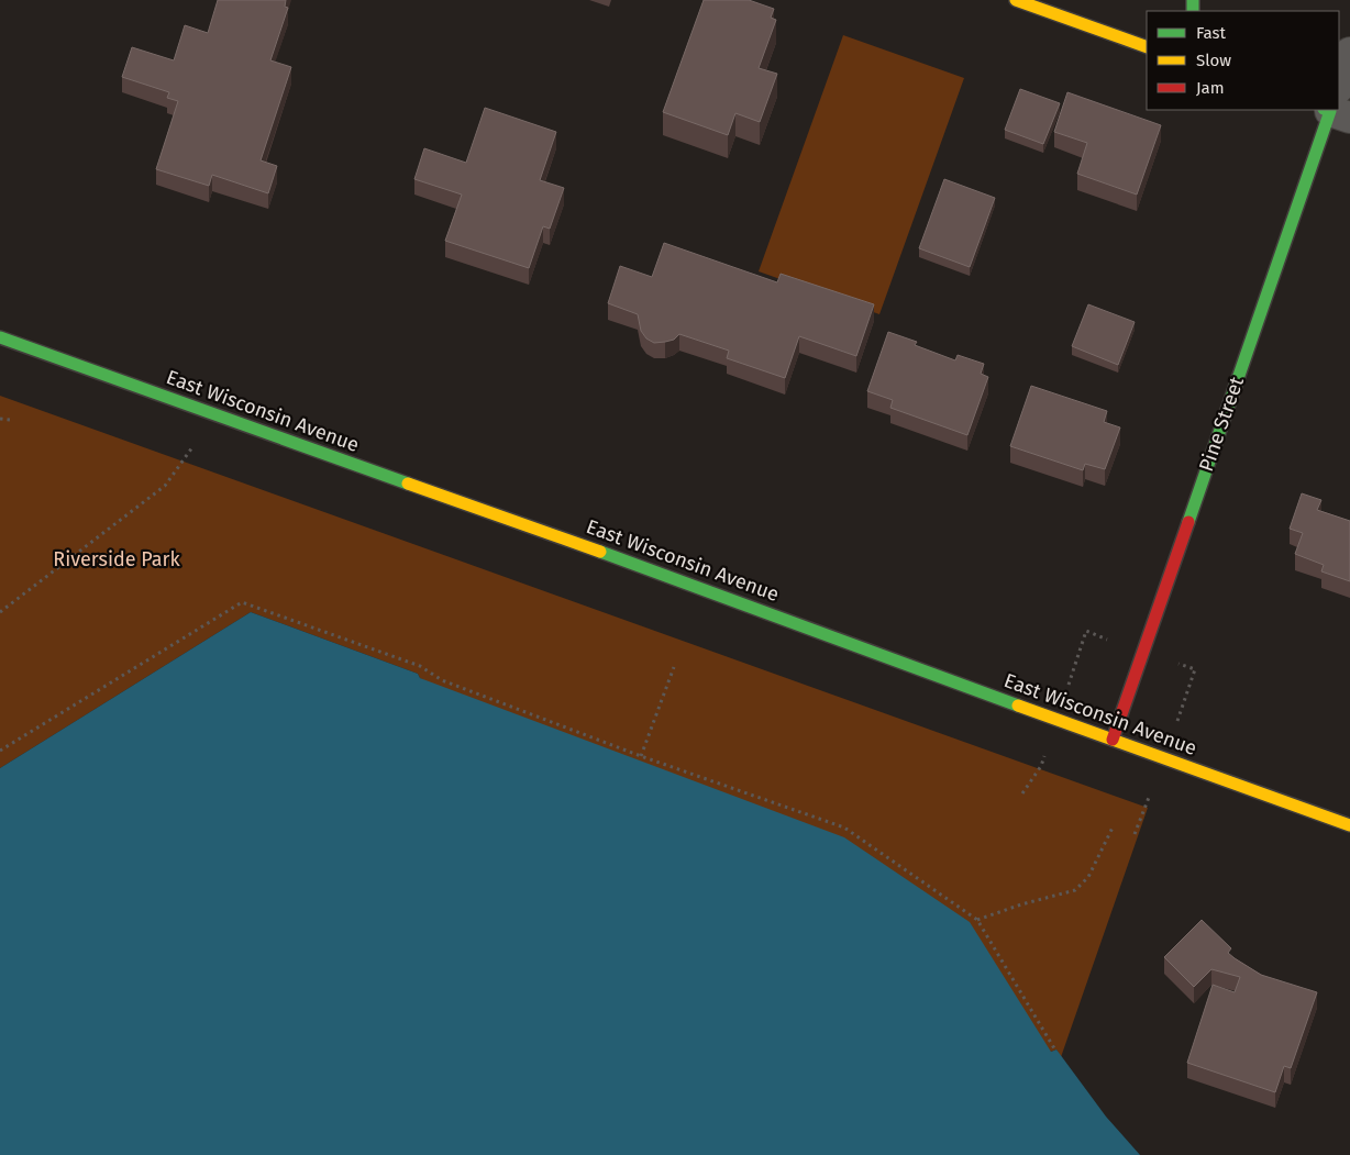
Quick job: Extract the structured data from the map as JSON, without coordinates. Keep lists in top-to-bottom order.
{
  "streets": {
    "main road": ["East Wisconsin Avenue", "Pine Street"]
  },
  "crossings": [
    ["East Wisconsin Avenue", "Pine Street"]
  ],
  "parks": ["Riverside Park"],
  "legend": ["Fast", "Slow", "Jam"]
}
